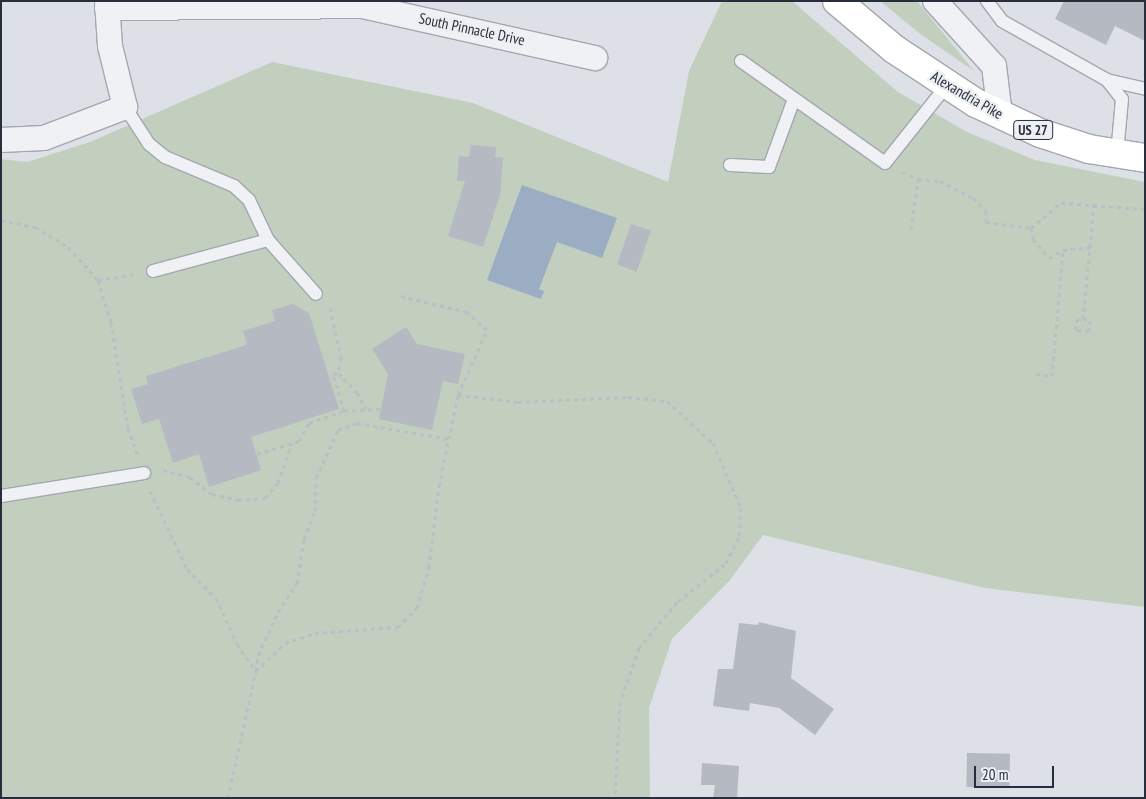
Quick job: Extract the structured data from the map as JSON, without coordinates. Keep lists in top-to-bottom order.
{
  "streets": {
    "main road": ["Alexandria Pike", "US 27"],
    "street": ["South Pinnacle Drive"]
  },
  "scale_bar": "20 m"
}
